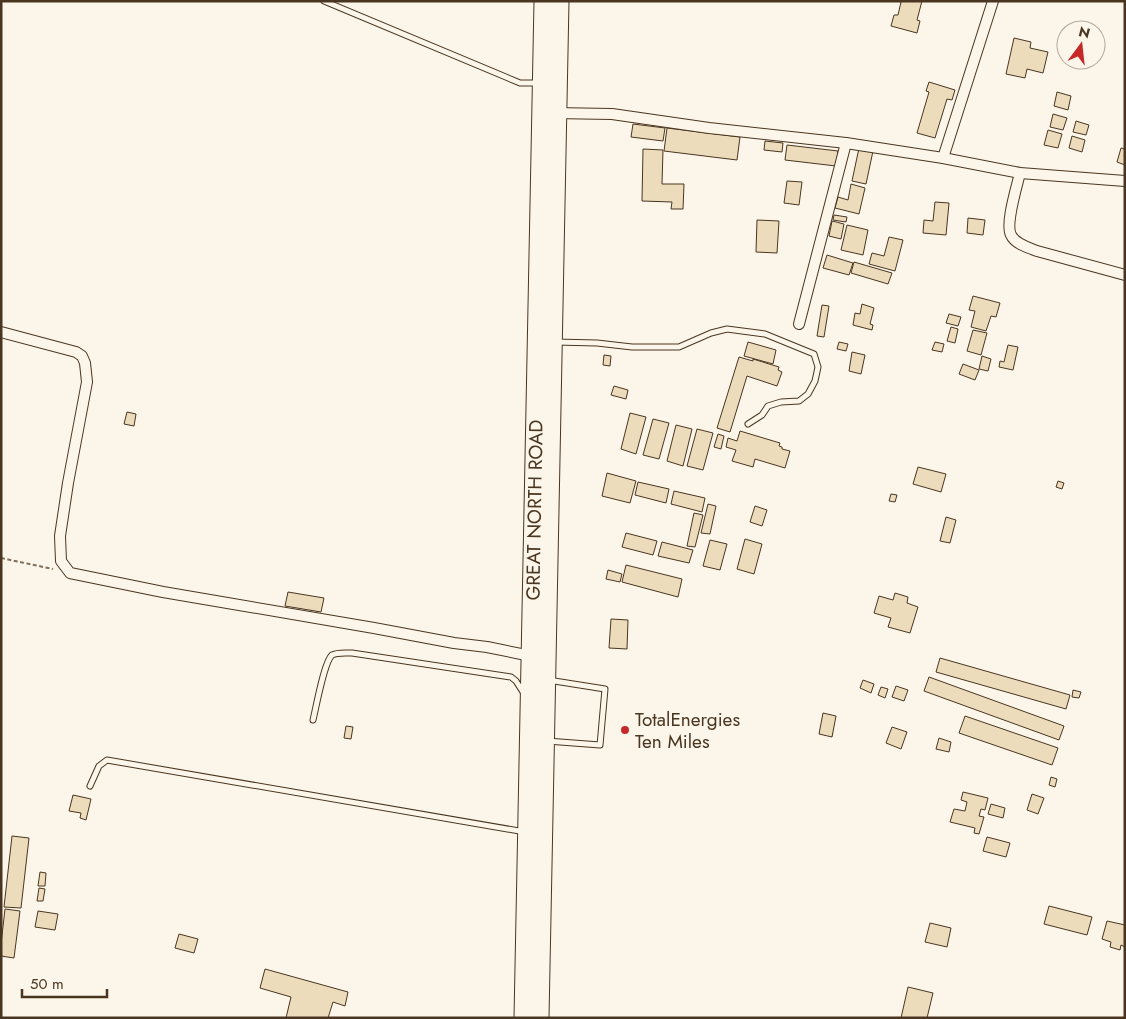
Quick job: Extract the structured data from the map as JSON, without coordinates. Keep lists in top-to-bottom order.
{
  "streets": {
    "highway": ["GREAT NORTH ROAD"]
  },
  "places": ["TotalEnergies Ten Miles"],
  "scale_bar": "50 m",
  "north": "top"
}
